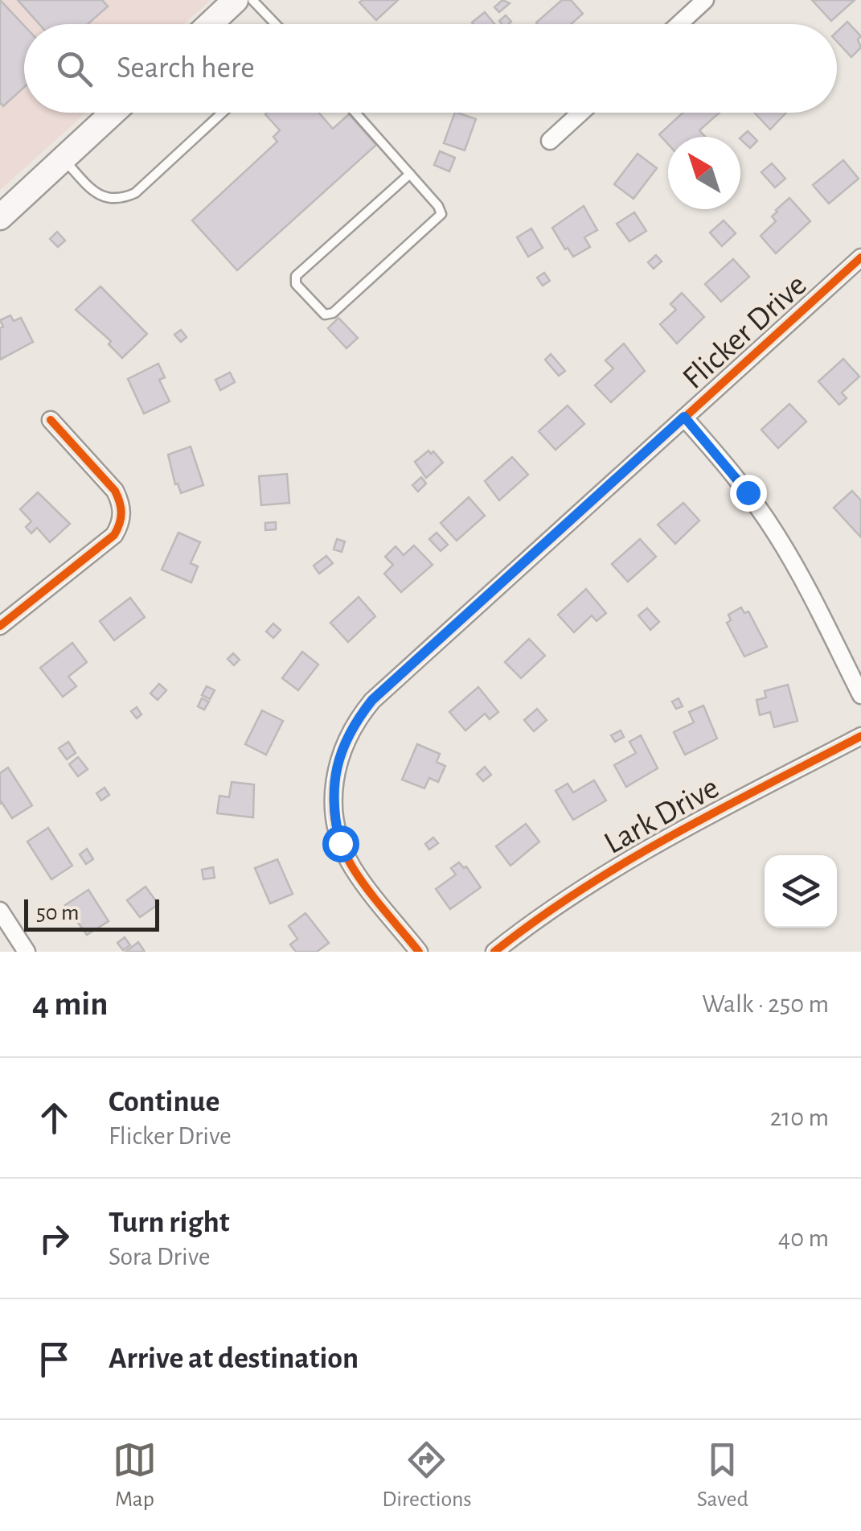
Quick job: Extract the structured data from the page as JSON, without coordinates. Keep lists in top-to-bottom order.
{
  "streets": {
    "street": ["Flicker Drive", "Lark Drive"]
  },
  "scale_bar": "50 m",
  "north": "top left",
  "page": {
    "search": "Search here",
    "scale": "50 m",
    "heading": ["4 min", "Walk · 250 m"],
    "list": [
      ["Continue", "Flicker Drive", "210 m"],
      ["Turn right", "Sora Drive", "40 m"],
      "Arrive at destination"
    ],
    "nav": ["Map", "Directions", "Saved"]
  }
}
